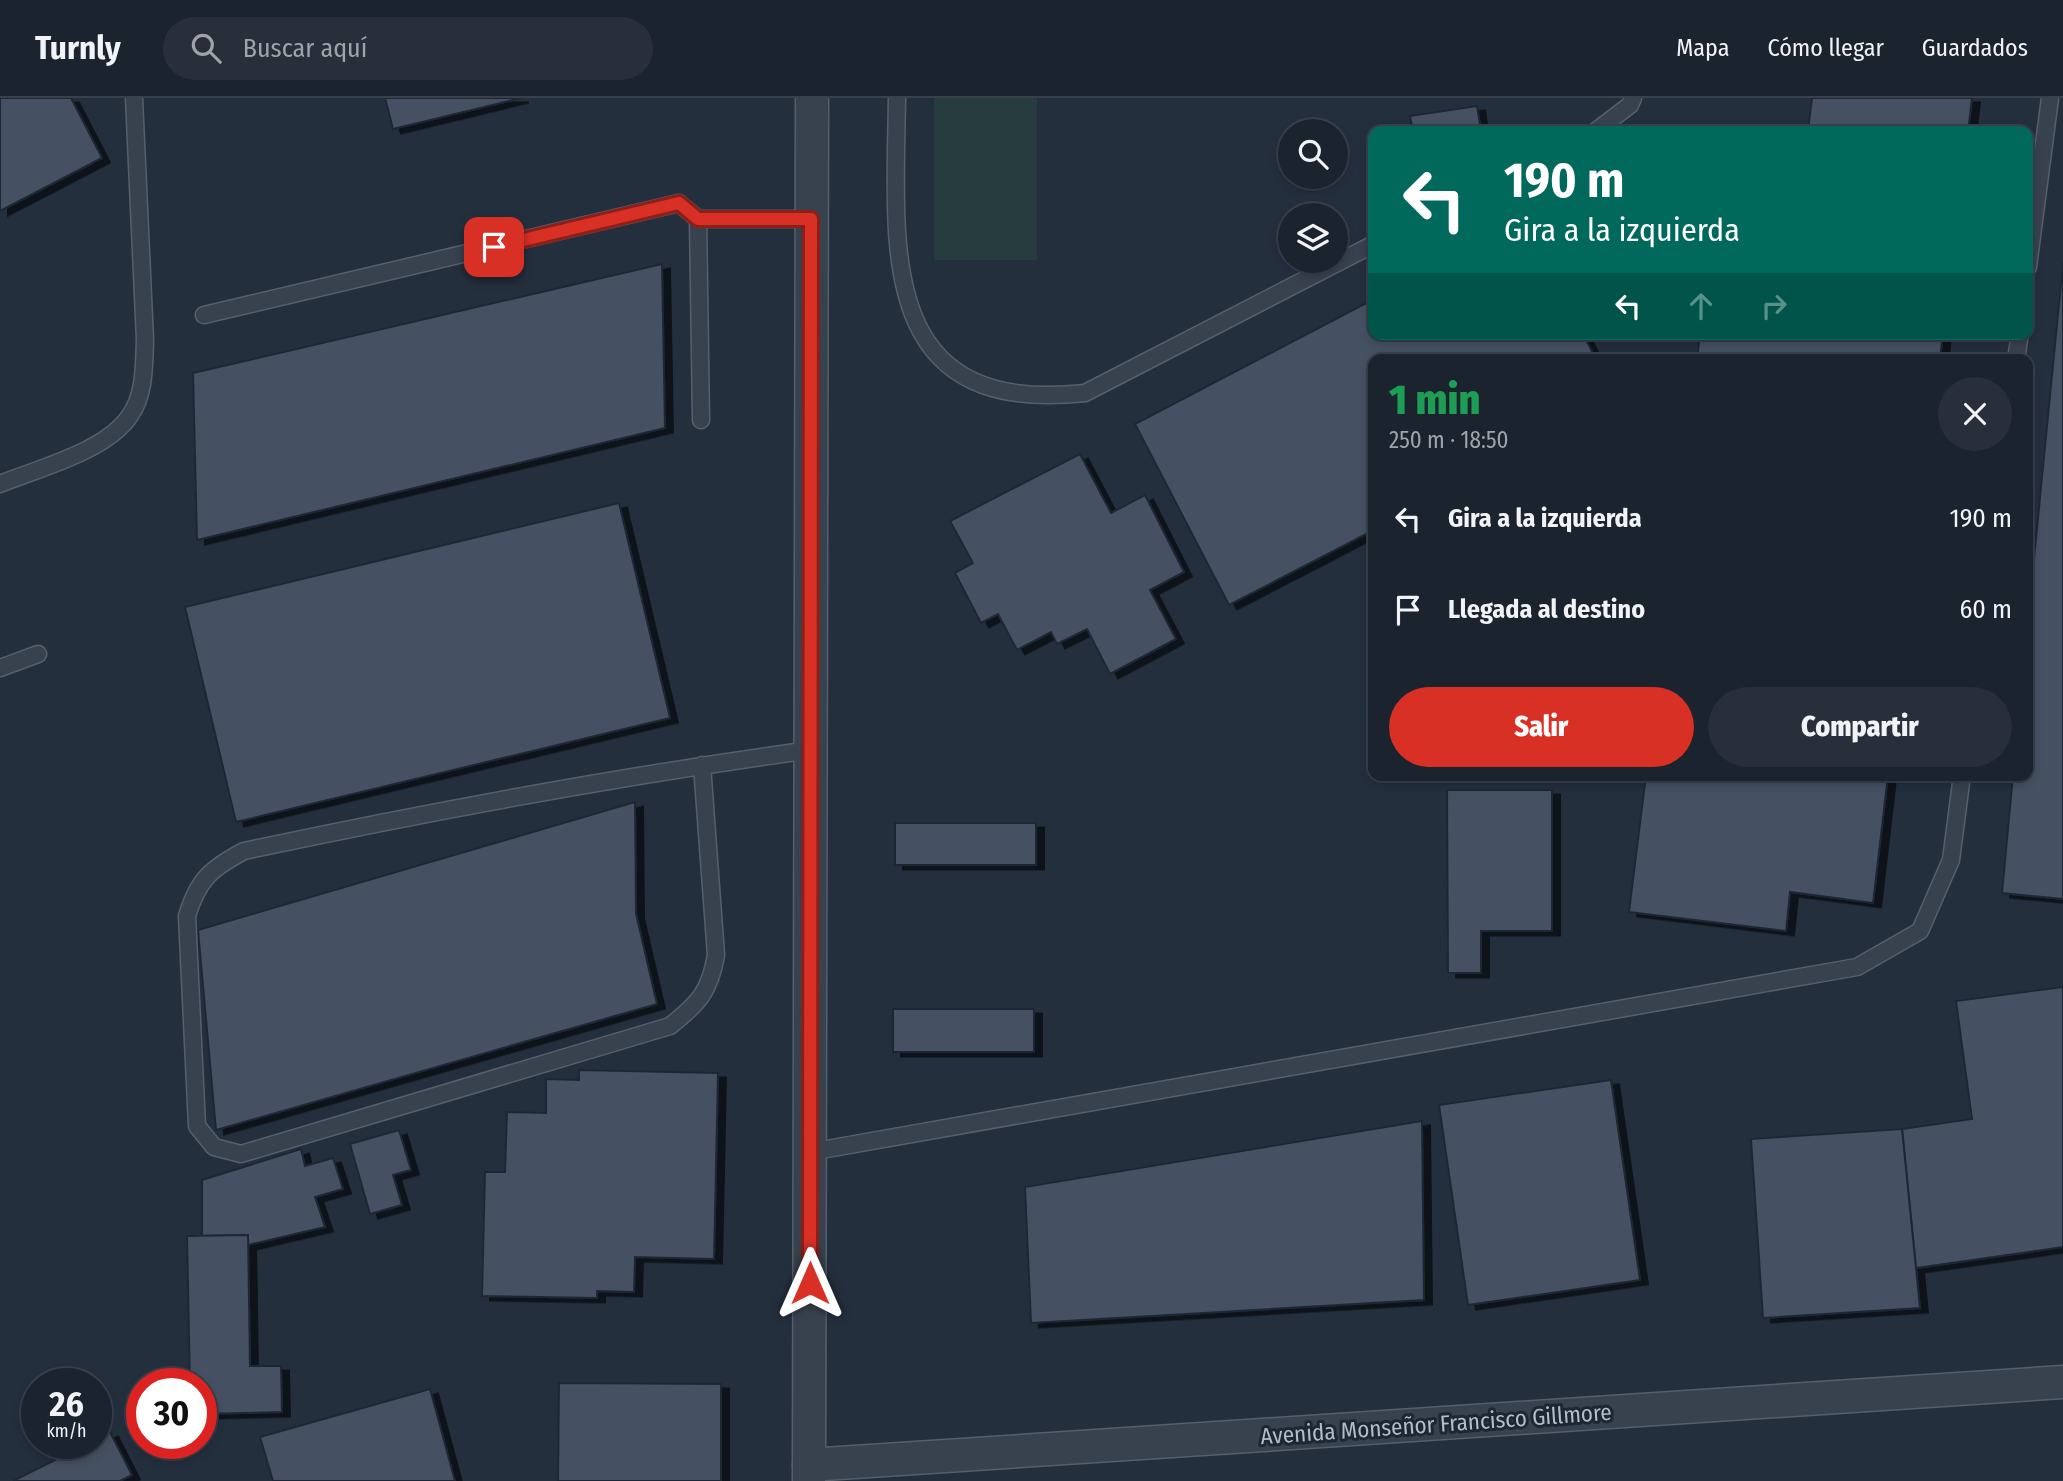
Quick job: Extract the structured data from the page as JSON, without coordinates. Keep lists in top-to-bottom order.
{
  "streets": {
    "street": ["Avenida Monseñor Francisco Gillmore"]
  },
  "page": {
    "header": "Turnly",
    "search": "Buscar aquí",
    "nav": ["Mapa", "Cómo llegar", "Guardados"],
    "turn": ["190 m", "Gira a la izquierda"],
    "heading": ["1 min", "250 m · 18:50"],
    "list": [
      {
        "name": "Gira a la izquierda",
        "value": "190 m"
      },
      {
        "name": "Llegada al destino",
        "value": "60 m"
      }
    ],
    "buttons": ["Salir", "Compartir"],
    "speed": "26 km/h",
    "limit": "30"
  }
}
